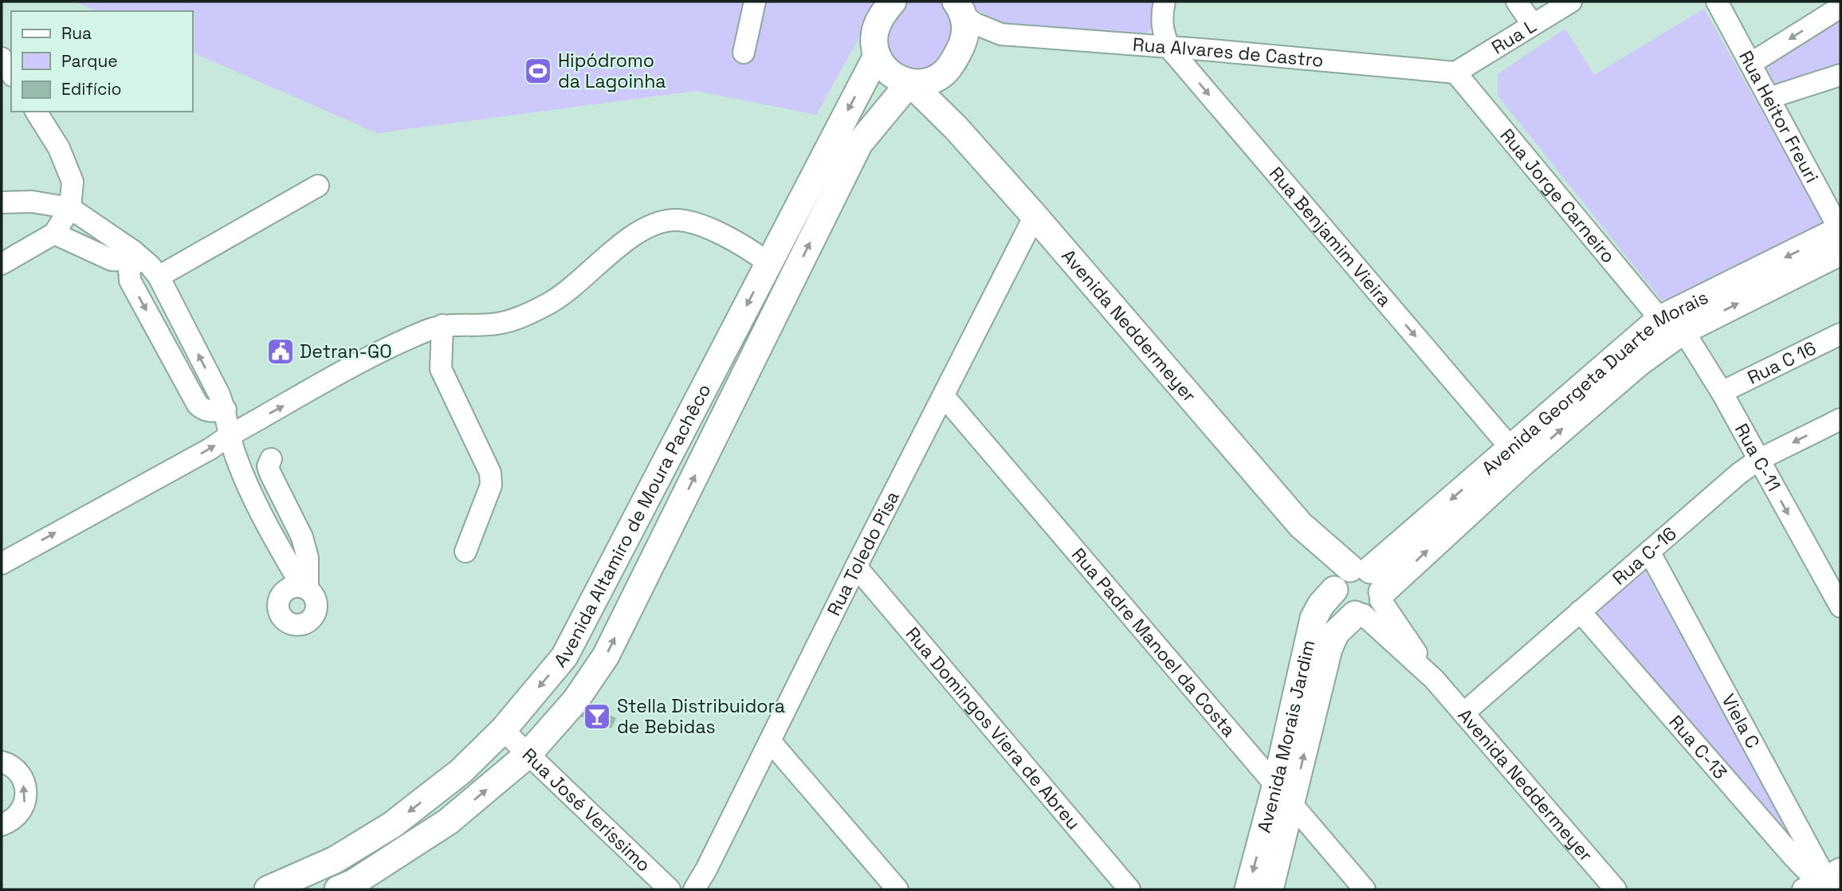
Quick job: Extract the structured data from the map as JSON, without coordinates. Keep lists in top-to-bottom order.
{
  "streets": {
    "main road": [
      "Avenida Neddermeyer",
      "Avenida Georgeta Duarte Morais",
      "Avenida Altamiro de Moura Pachêco",
      "Avenida Morais Jardim"
    ],
    "street": [
      "Rua L",
      "Rua Alvares de Castro",
      "Rua Heitor Freuri",
      "Rua Jorge Carneiro",
      "Rua Benjamim Vieira",
      "Rua C 16",
      "Rua C-11",
      "Rua Toledo Pisa",
      "Rua C-16",
      "Rua Padre Manoel da Costa",
      "Viela C",
      "Rua Domingos Viera de Abreu",
      "Rua C-13",
      "Rua José Veríssimo"
    ]
  },
  "crossings": [
    ["Rua L", "Rua Alvares de Castro"],
    ["Rua L", "Rua Jorge Carneiro"],
    ["Rua Alvares de Castro", "Rua Jorge Carneiro"],
    ["Rua Alvares de Castro", "Rua Benjamim Vieira"],
    ["Rua Heitor Freuri", "Avenida Georgeta Duarte Morais"],
    ["Rua Jorge Carneiro", "Avenida Georgeta Duarte Morais"],
    ["Rua Jorge Carneiro", "Rua C-11"],
    ["Rua Benjamim Vieira", "Avenida Georgeta Duarte Morais"],
    ["Avenida Neddermeyer", "Avenida Georgeta Duarte Morais"],
    ["Avenida Neddermeyer", "Avenida Altamiro de Moura Pachêco"],
    ["Avenida Neddermeyer", "Rua Toledo Pisa"],
    ["Avenida Neddermeyer", "Rua C-16"],
    ["Avenida Neddermeyer", "Avenida Morais Jardim"],
    ["Rua C 16", "Rua C-11"],
    ["Avenida Georgeta Duarte Morais", "Rua C-11"],
    ["Avenida Georgeta Duarte Morais", "Avenida Morais Jardim"],
    ["Rua C-11", "Rua C-16"],
    ["Avenida Altamiro de Moura Pachêco", "Rua José Veríssimo"],
    ["Rua Toledo Pisa", "Rua Padre Manoel da Costa"],
    ["Rua Toledo Pisa", "Rua Domingos Viera de Abreu"],
    ["Rua C-16", "Viela C"],
    ["Rua C-16", "Rua C-13"],
    ["Rua Padre Manoel da Costa", "Avenida Morais Jardim"],
    ["Viela C", "Rua C-13"]
  ],
  "one_way": ["Rua Benjamim Vieira", "Rua C-11"],
  "places": {
    "sports": ["Hipódromo da Lagoinha"],
    "public building": ["Detran-GO"],
    "bar": ["Stella Distribuidora de Bebidas"]
  },
  "legend": ["Rua", "Parque", "Edifício"]
}
